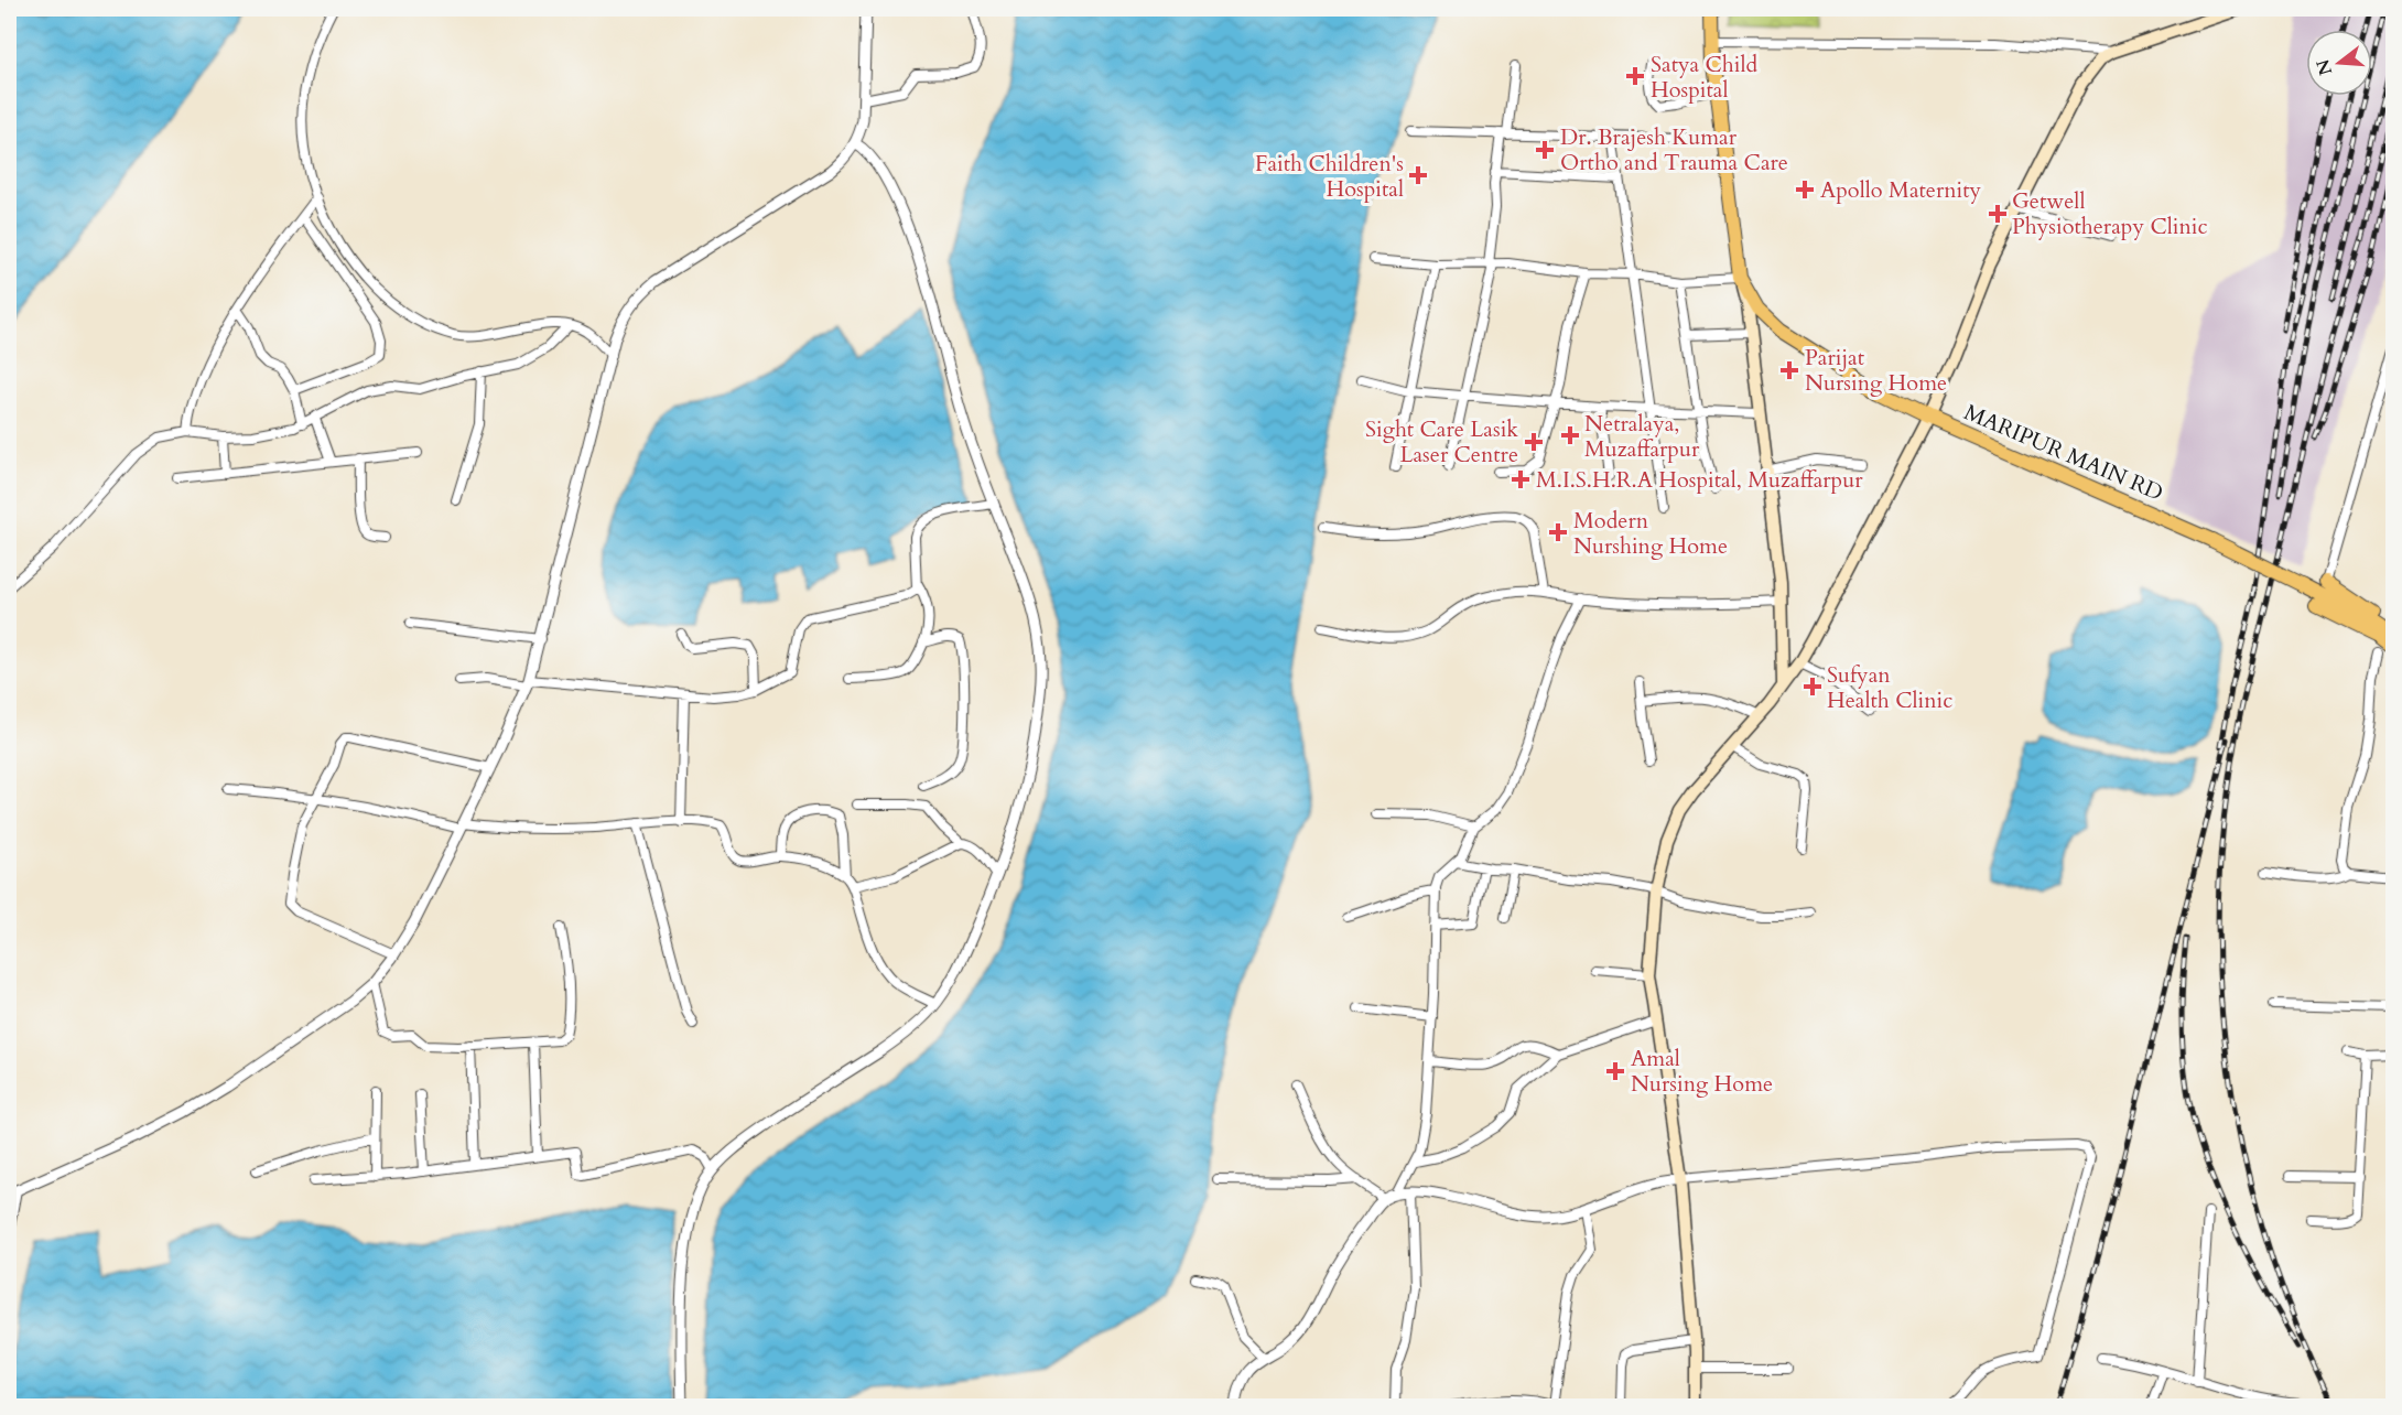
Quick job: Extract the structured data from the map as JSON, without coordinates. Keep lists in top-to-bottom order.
{
  "streets": {
    "main road": ["MARIPUR MAIN RD"]
  },
  "places": {
    "health": [
      "Satya Child Hospital",
      "Dr. Brajesh Kumar Ortho and Trauma Care",
      "Faith Children's Hospital",
      "Apollo Maternity",
      "Getwell Physiotherapy Clinic",
      "Parijat Nursing Home",
      "Netralaya, Muzaffarpur",
      "Sight Care Lasik Laser Centre",
      "M.I.S.H.R.A Hospital, Muzaffarpur",
      "Modern Nurshing Home",
      "Sufyan Health Clinic",
      "Amal Nursing Home"
    ]
  },
  "north": "left"
}
